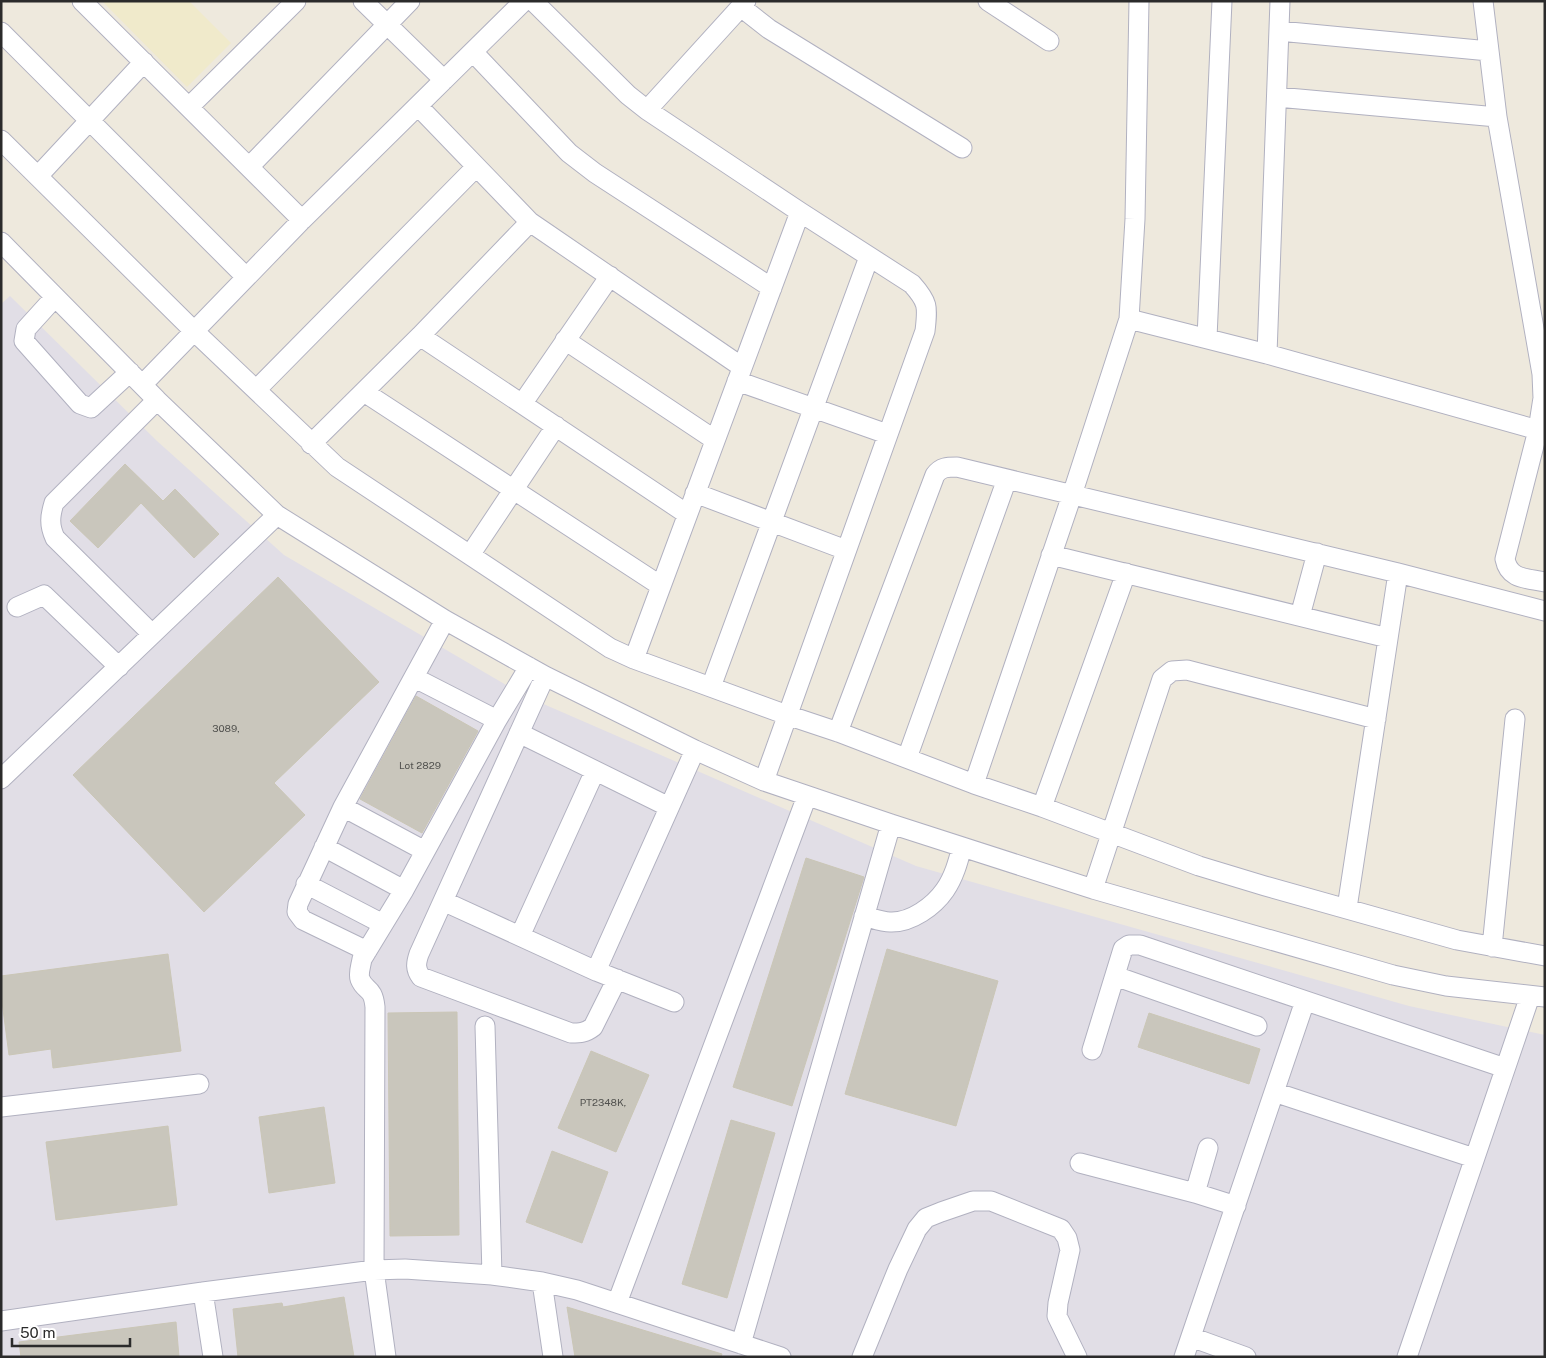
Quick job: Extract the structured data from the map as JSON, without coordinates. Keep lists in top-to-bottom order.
{
  "house_numbers": ["3089,", "Lot 2829", "PT2348K,"],
  "scale_bar": "50 m"
}
